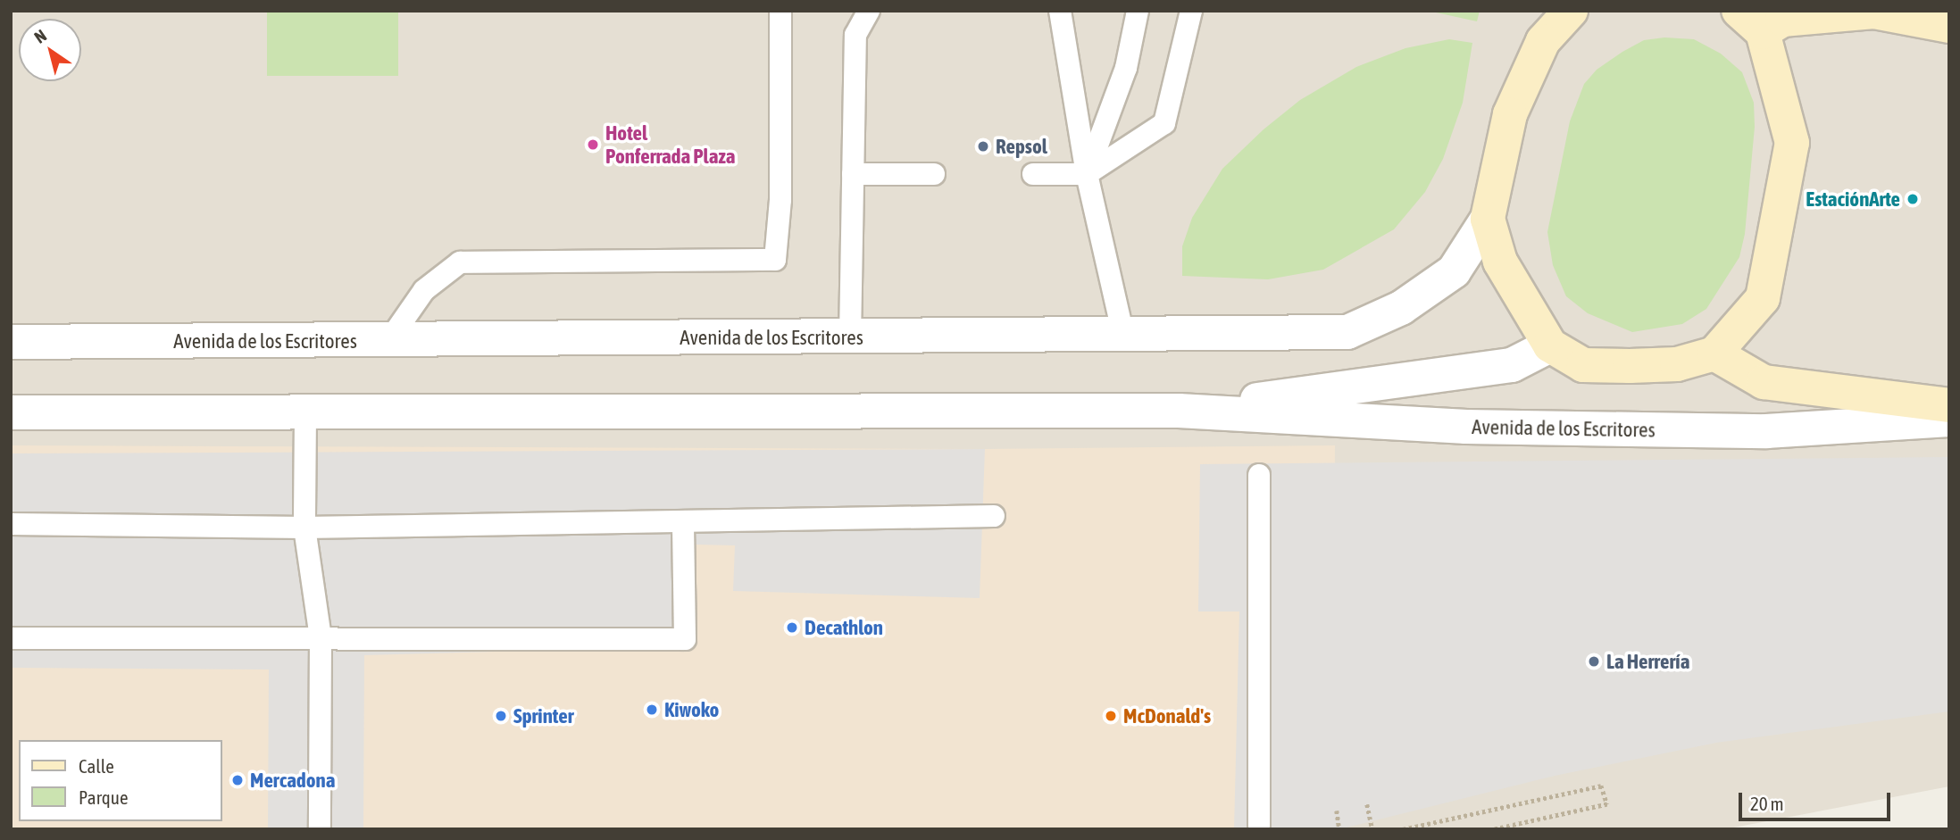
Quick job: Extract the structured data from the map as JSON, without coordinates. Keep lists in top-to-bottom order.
{
  "streets": {
    "street": ["Avenida de los Escritores"]
  },
  "places": [
    "Hotel Ponferrada Plaza",
    "Repsol",
    "EstaciónArte",
    "Decathlon",
    "La Herrería",
    "Kiwoko",
    "Sprinter",
    "McDonald's",
    "Mercadona"
  ],
  "legend": ["Calle", "Parque"],
  "scale_bar": "20 m",
  "north": "top left"
}
